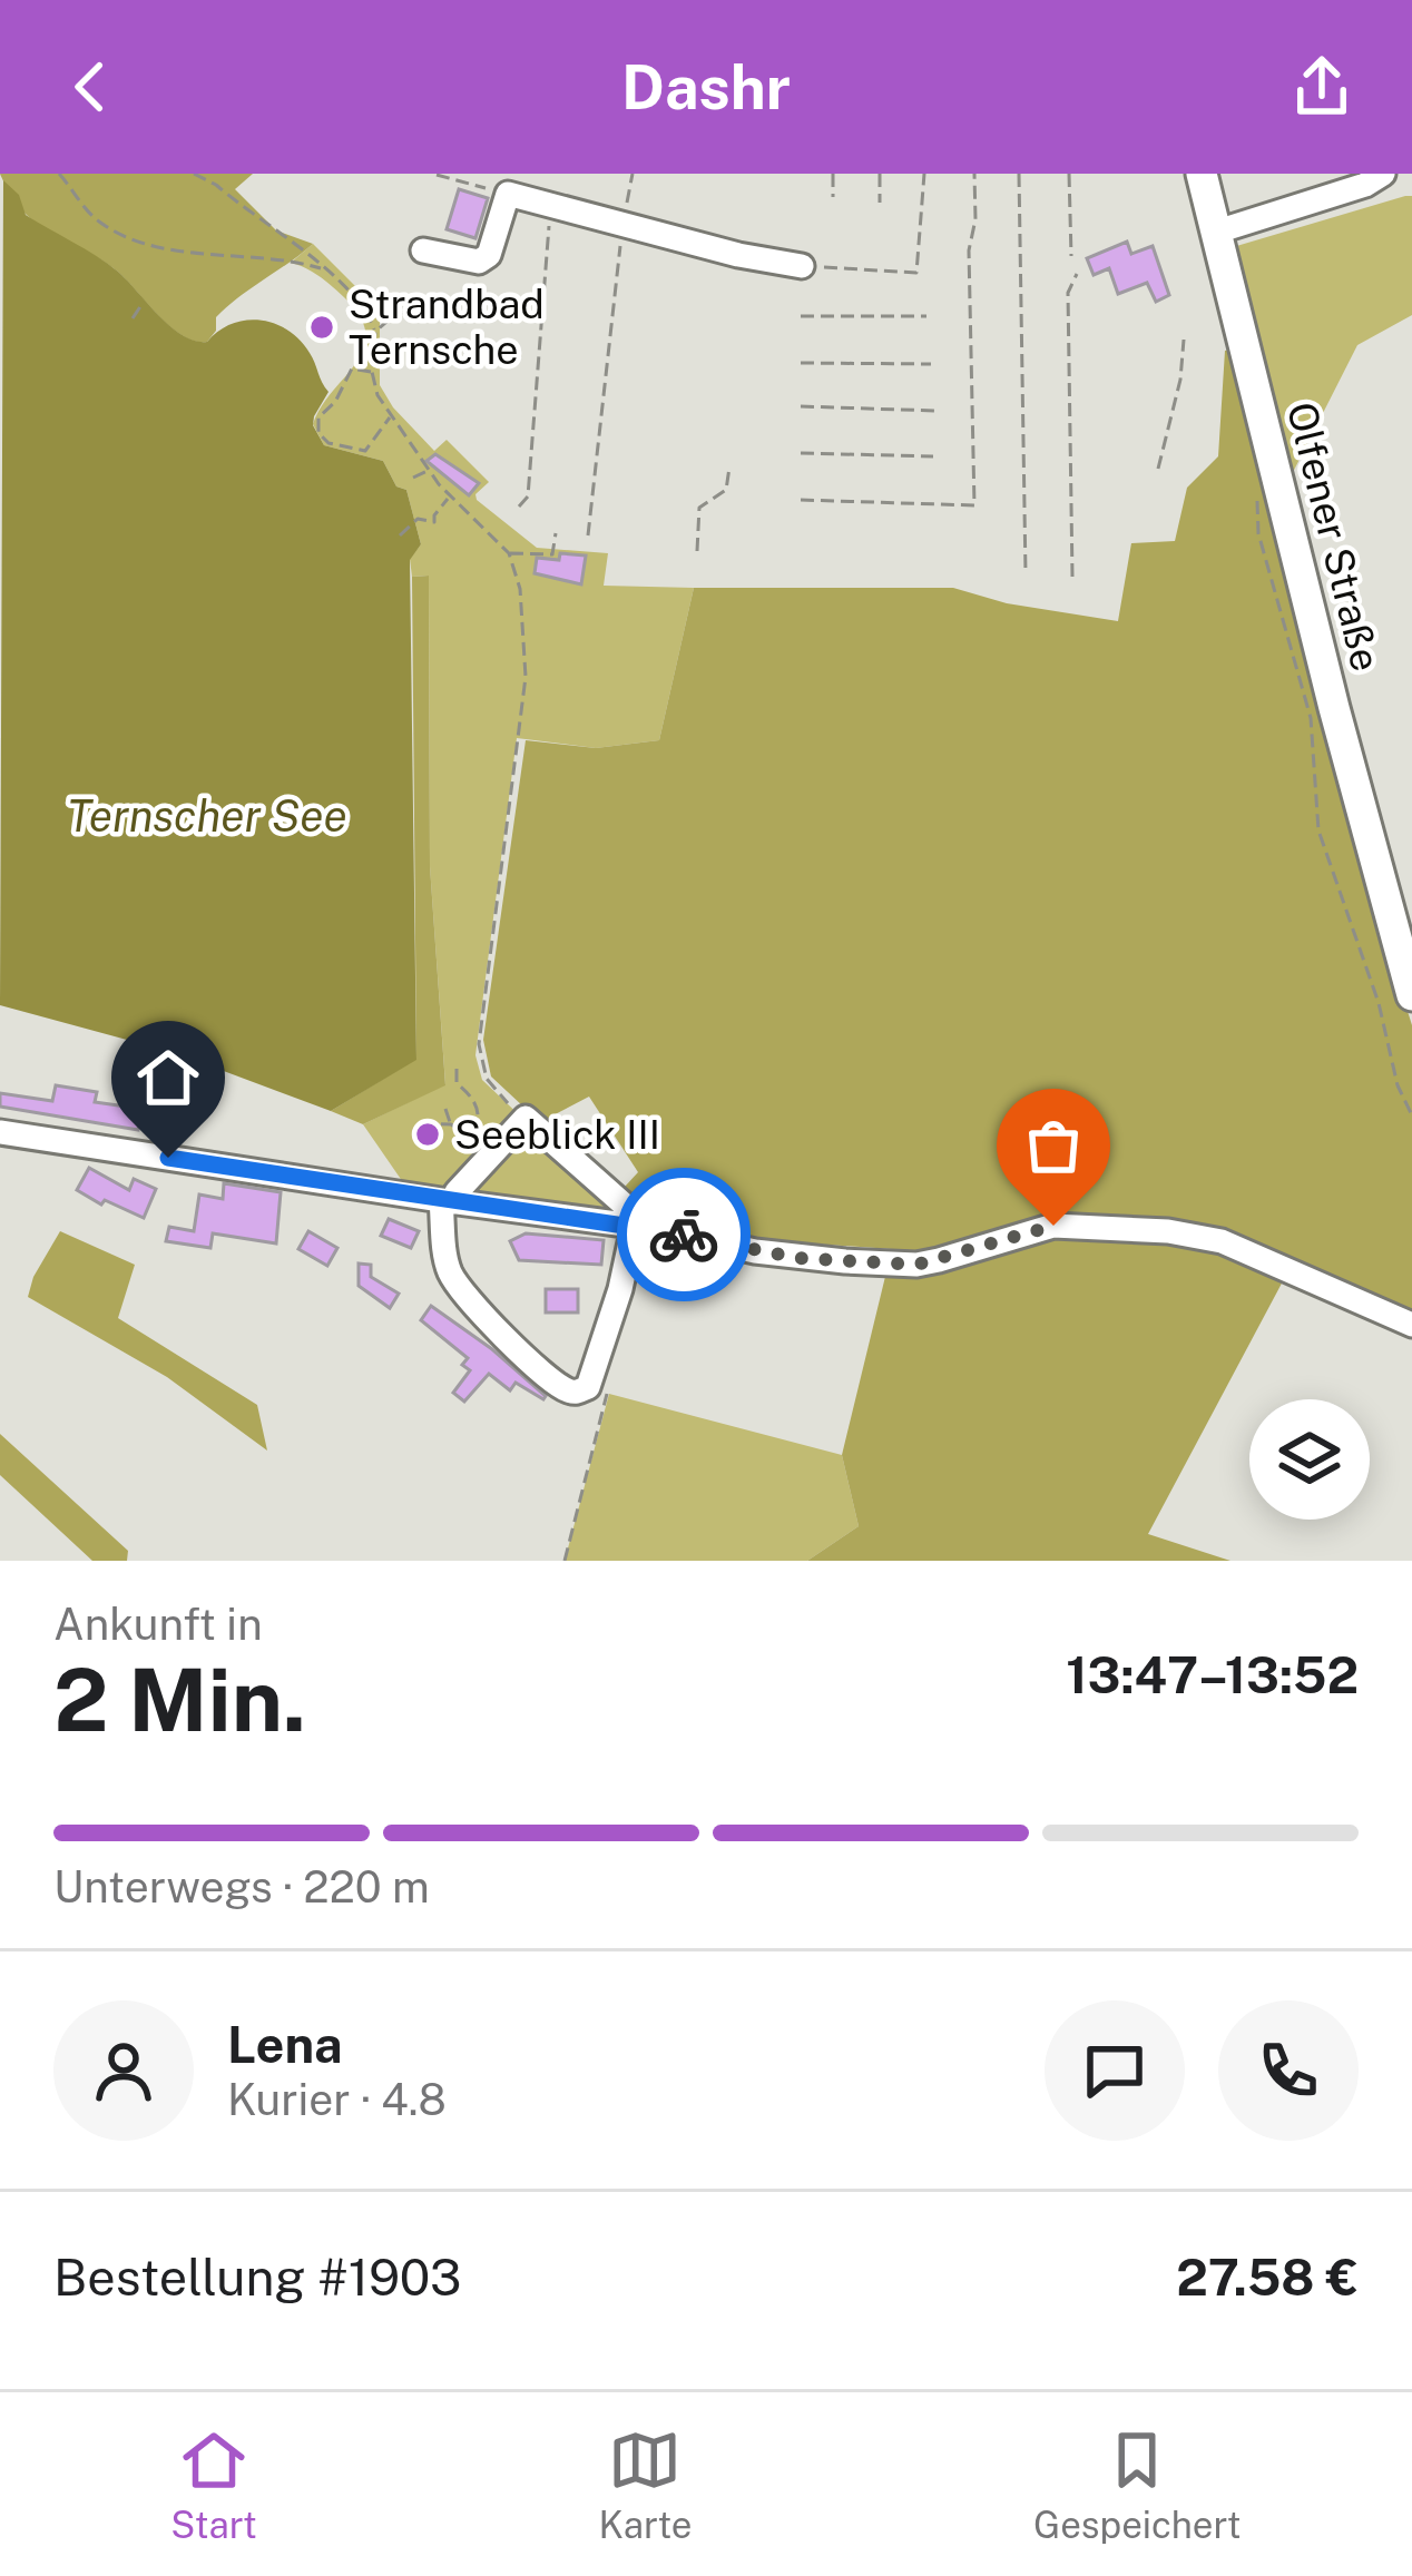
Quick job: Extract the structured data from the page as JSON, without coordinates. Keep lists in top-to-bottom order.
{
  "streets": {
    "main road": ["Olfener Straße"]
  },
  "water": ["Ternscher See"],
  "places": ["Strandbad Ternsche", "Seeblick III"],
  "page": {
    "header": "Dashr",
    "heading": ["2 Min.", "Ankunft in", "13:47–13:52"],
    "panel": [
      "Lena",
      "Kurier · 4.8",
      "Bestellung #1903",
      "27.58 €"
    ],
    "bar": "Unterwegs · 220 m",
    "tabs": ["Start", "Karte", "Gespeichert"]
  }
}
